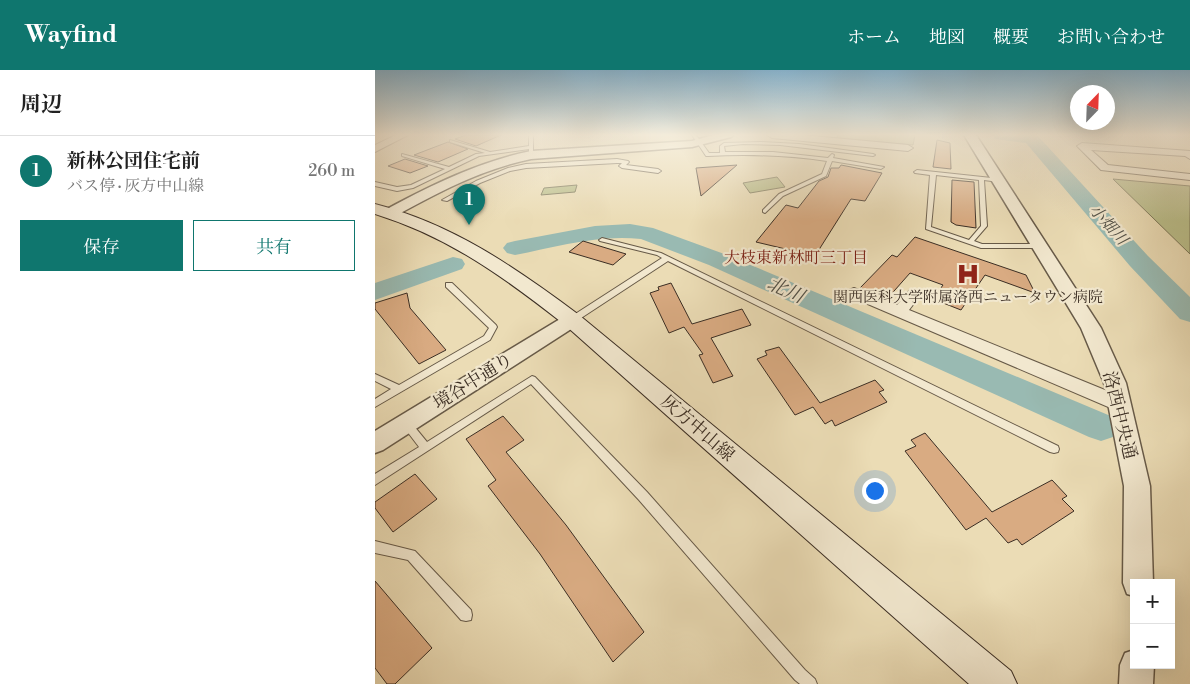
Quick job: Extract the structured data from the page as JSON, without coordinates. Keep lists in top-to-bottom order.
{
  "streets": {
    "main road": ["灰方中山線"],
    "street": ["境谷中通り", "洛西中央通"]
  },
  "crossings": [
    ["境谷中通り", "灰方中山線"]
  ],
  "districts": ["大枝東新林町三丁目"],
  "water": ["小畑川", "北川"],
  "places": {
    "hospital": ["関西医科大学附属洛西ニュータウン病院"]
  },
  "north": "top right",
  "page": {
    "header": "Wayfind",
    "nav": [
      "ホーム",
      "地図",
      "概要",
      "お問い合わせ"
    ],
    "heading": "周辺",
    "list": [
      {
        "mark": "1",
        "name": "新林公団住宅前",
        "note": "バス停 · 灰方中山線",
        "value": "260 m"
      }
    ],
    "pins": "1",
    "buttons": ["保存", "共有"],
    "map_buttons": ["+", "−"]
  }
}
